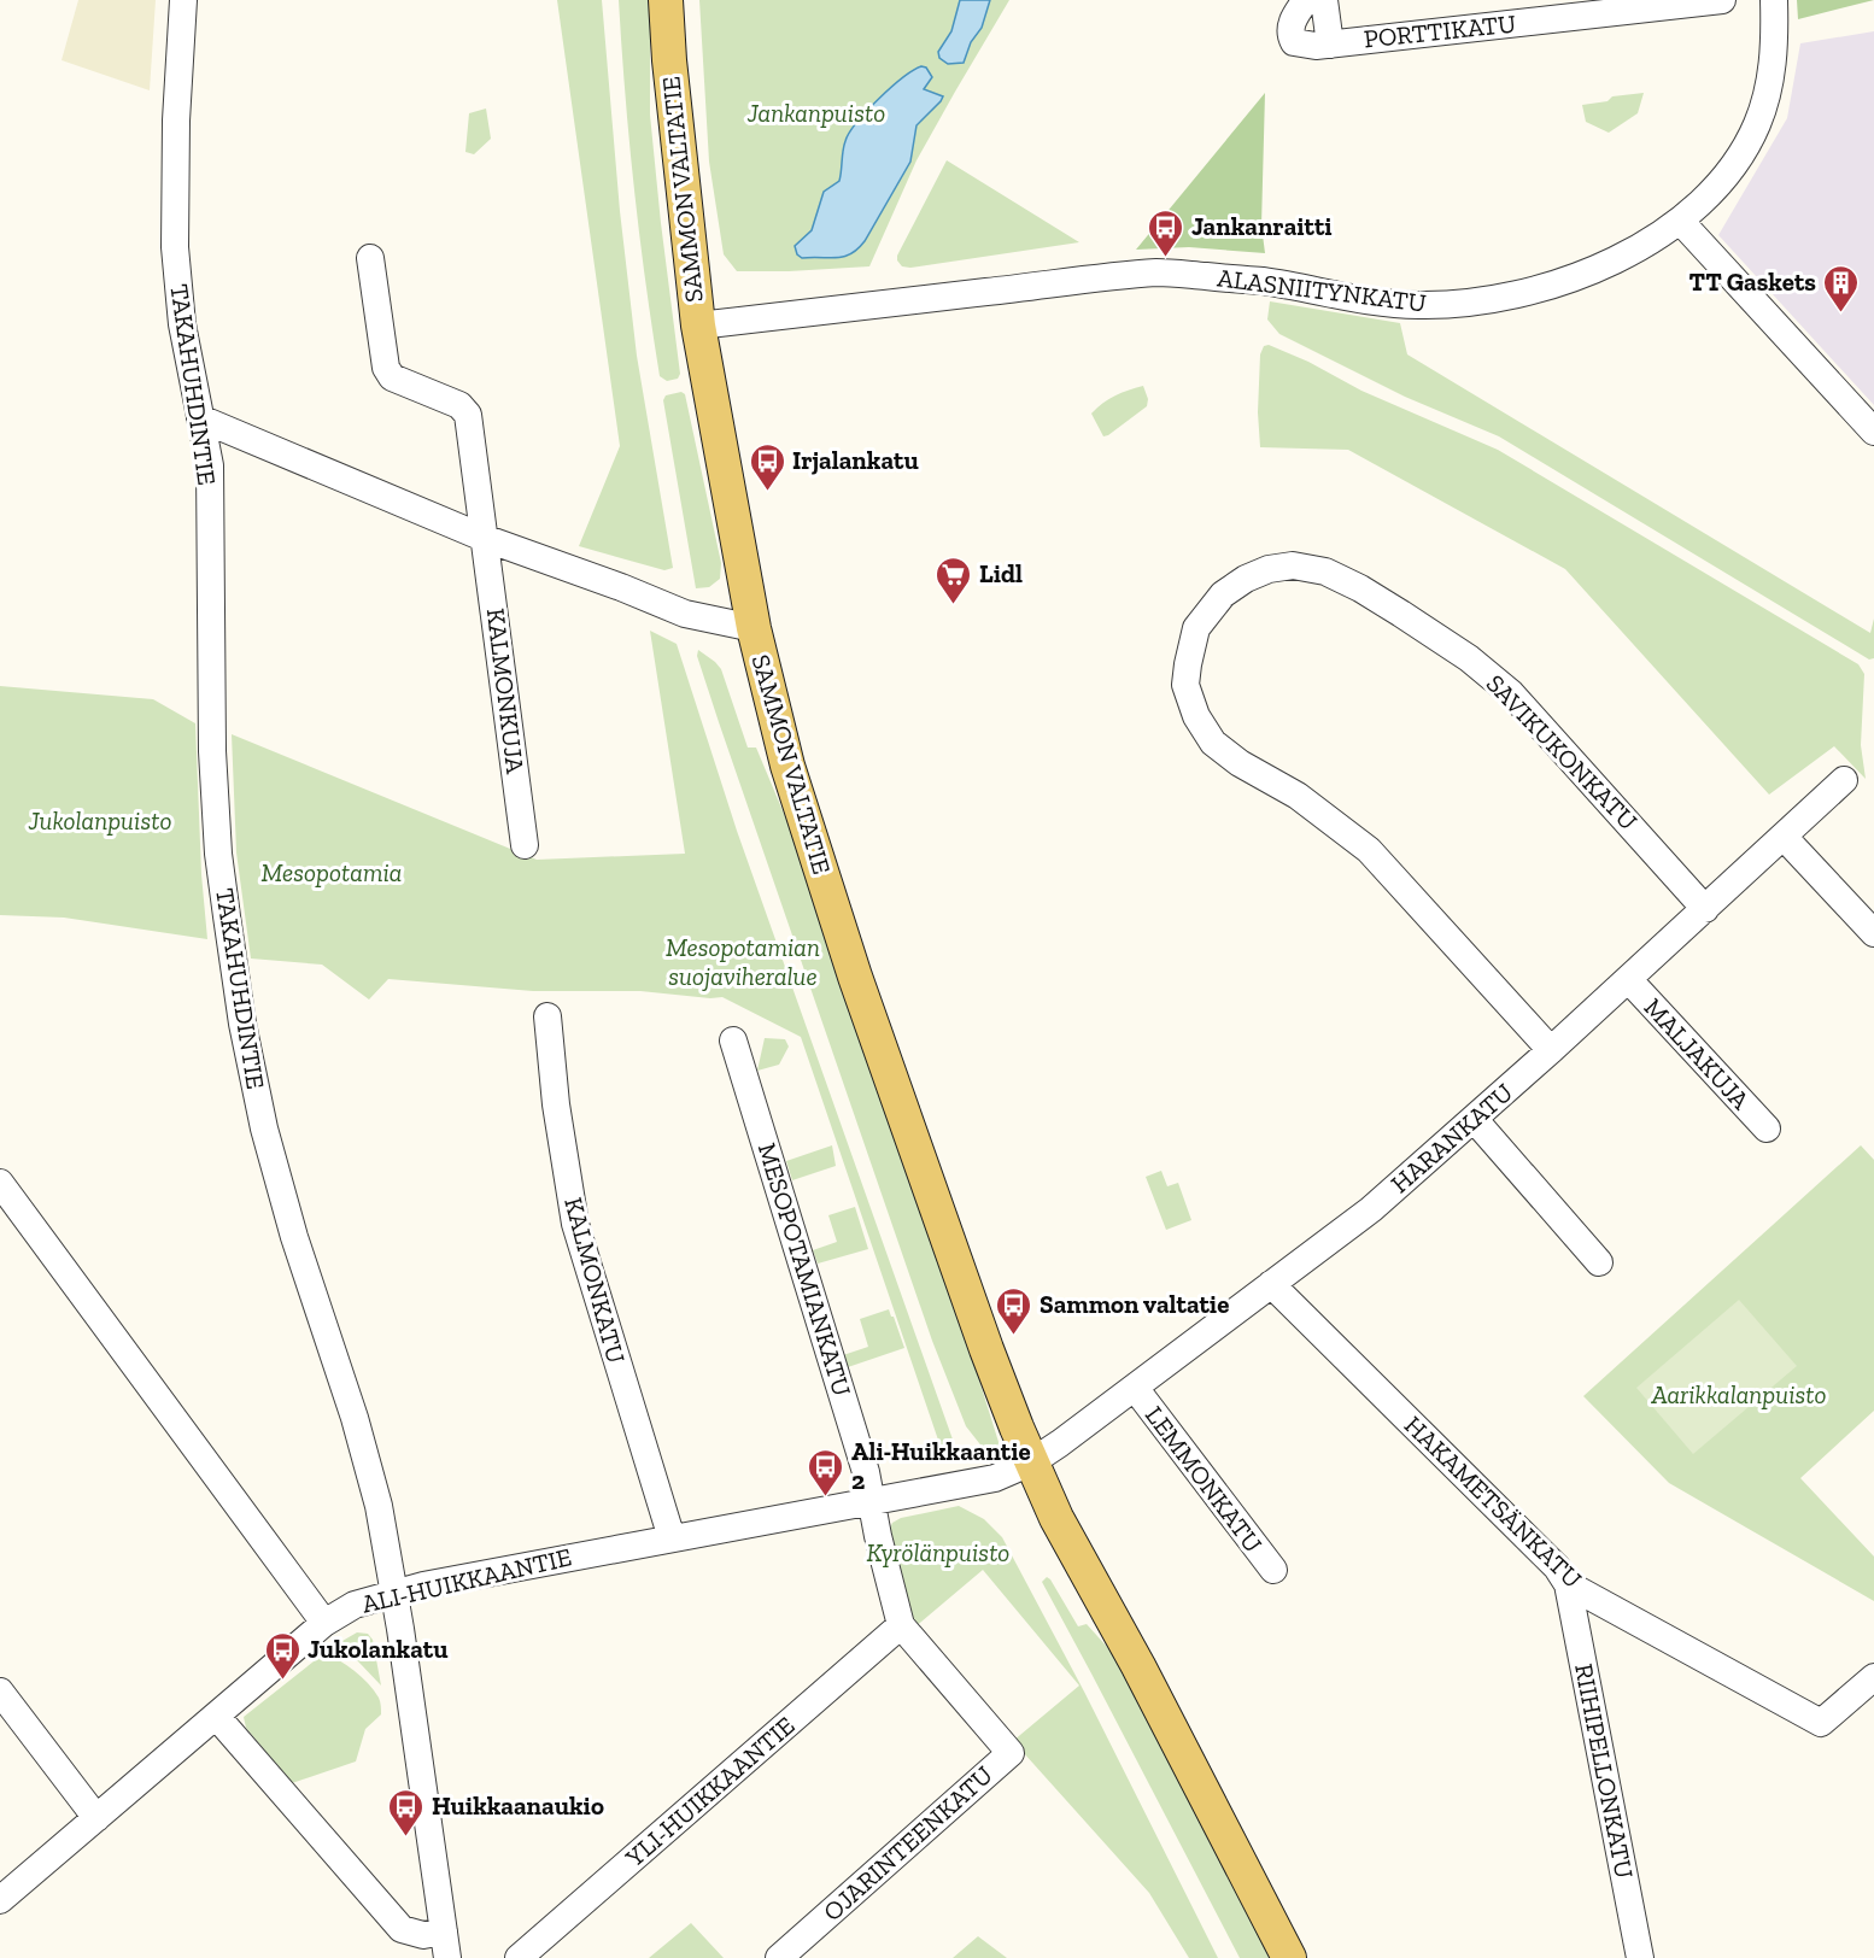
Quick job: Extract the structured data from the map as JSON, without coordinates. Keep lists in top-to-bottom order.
{
  "streets": {
    "main road": ["SAMMON VALTATIE"],
    "street": [
      "PORTTIKATU",
      "ALASNIITYNKATU",
      "TAKAHUHDINTIE",
      "KALMONKUJA",
      "SAVIKUKONKATU",
      "MALJAKUJA",
      "HARANKATU",
      "MESOPOTAMIANKATU",
      "KALMONKATU",
      "LEMMONKATU",
      "HAKAMETSÄNKATU",
      "ALI-HUIKKAANTIE",
      "RIIHIPELLONKATU",
      "YLI-HUIKKAANTIE",
      "OJARINTEENKATU"
    ]
  },
  "crossings": [
    ["SAMMON VALTATIE", "ALASNIITYNKATU"],
    ["SAMMON VALTATIE", "HARANKATU"],
    ["SAMMON VALTATIE", "ALI-HUIKKAANTIE"],
    ["TAKAHUHDINTIE", "ALI-HUIKKAANTIE"],
    ["SAVIKUKONKATU", "HARANKATU"],
    ["MALJAKUJA", "HARANKATU"],
    ["HARANKATU", "LEMMONKATU"],
    ["HARANKATU", "HAKAMETSÄNKATU"],
    ["HARANKATU", "ALI-HUIKKAANTIE"],
    ["MESOPOTAMIANKATU", "ALI-HUIKKAANTIE"],
    ["MESOPOTAMIANKATU", "OJARINTEENKATU"],
    ["KALMONKATU", "ALI-HUIKKAANTIE"],
    ["HAKAMETSÄNKATU", "RIIHIPELLONKATU"],
    ["ALI-HUIKKAANTIE", "OJARINTEENKATU"],
    ["YLI-HUIKKAANTIE", "OJARINTEENKATU"]
  ],
  "parks": [
    "Jankanpuisto",
    "Jukolanpuisto",
    "Mesopotamia",
    "Mesopotamian suojaviheralue",
    "Aarikkalanpuisto",
    "Kyrölänpuisto"
  ],
  "places": {
    "bus stop": [
      "Jankanraitti",
      "Irjalankatu",
      "Sammon valtatie",
      "Ali-Huikkaantie 2",
      "Jukolankatu",
      "Huikkaanaukio"
    ],
    "building": ["TT Gaskets"],
    "supermarket": ["Lidl"]
  }
}
